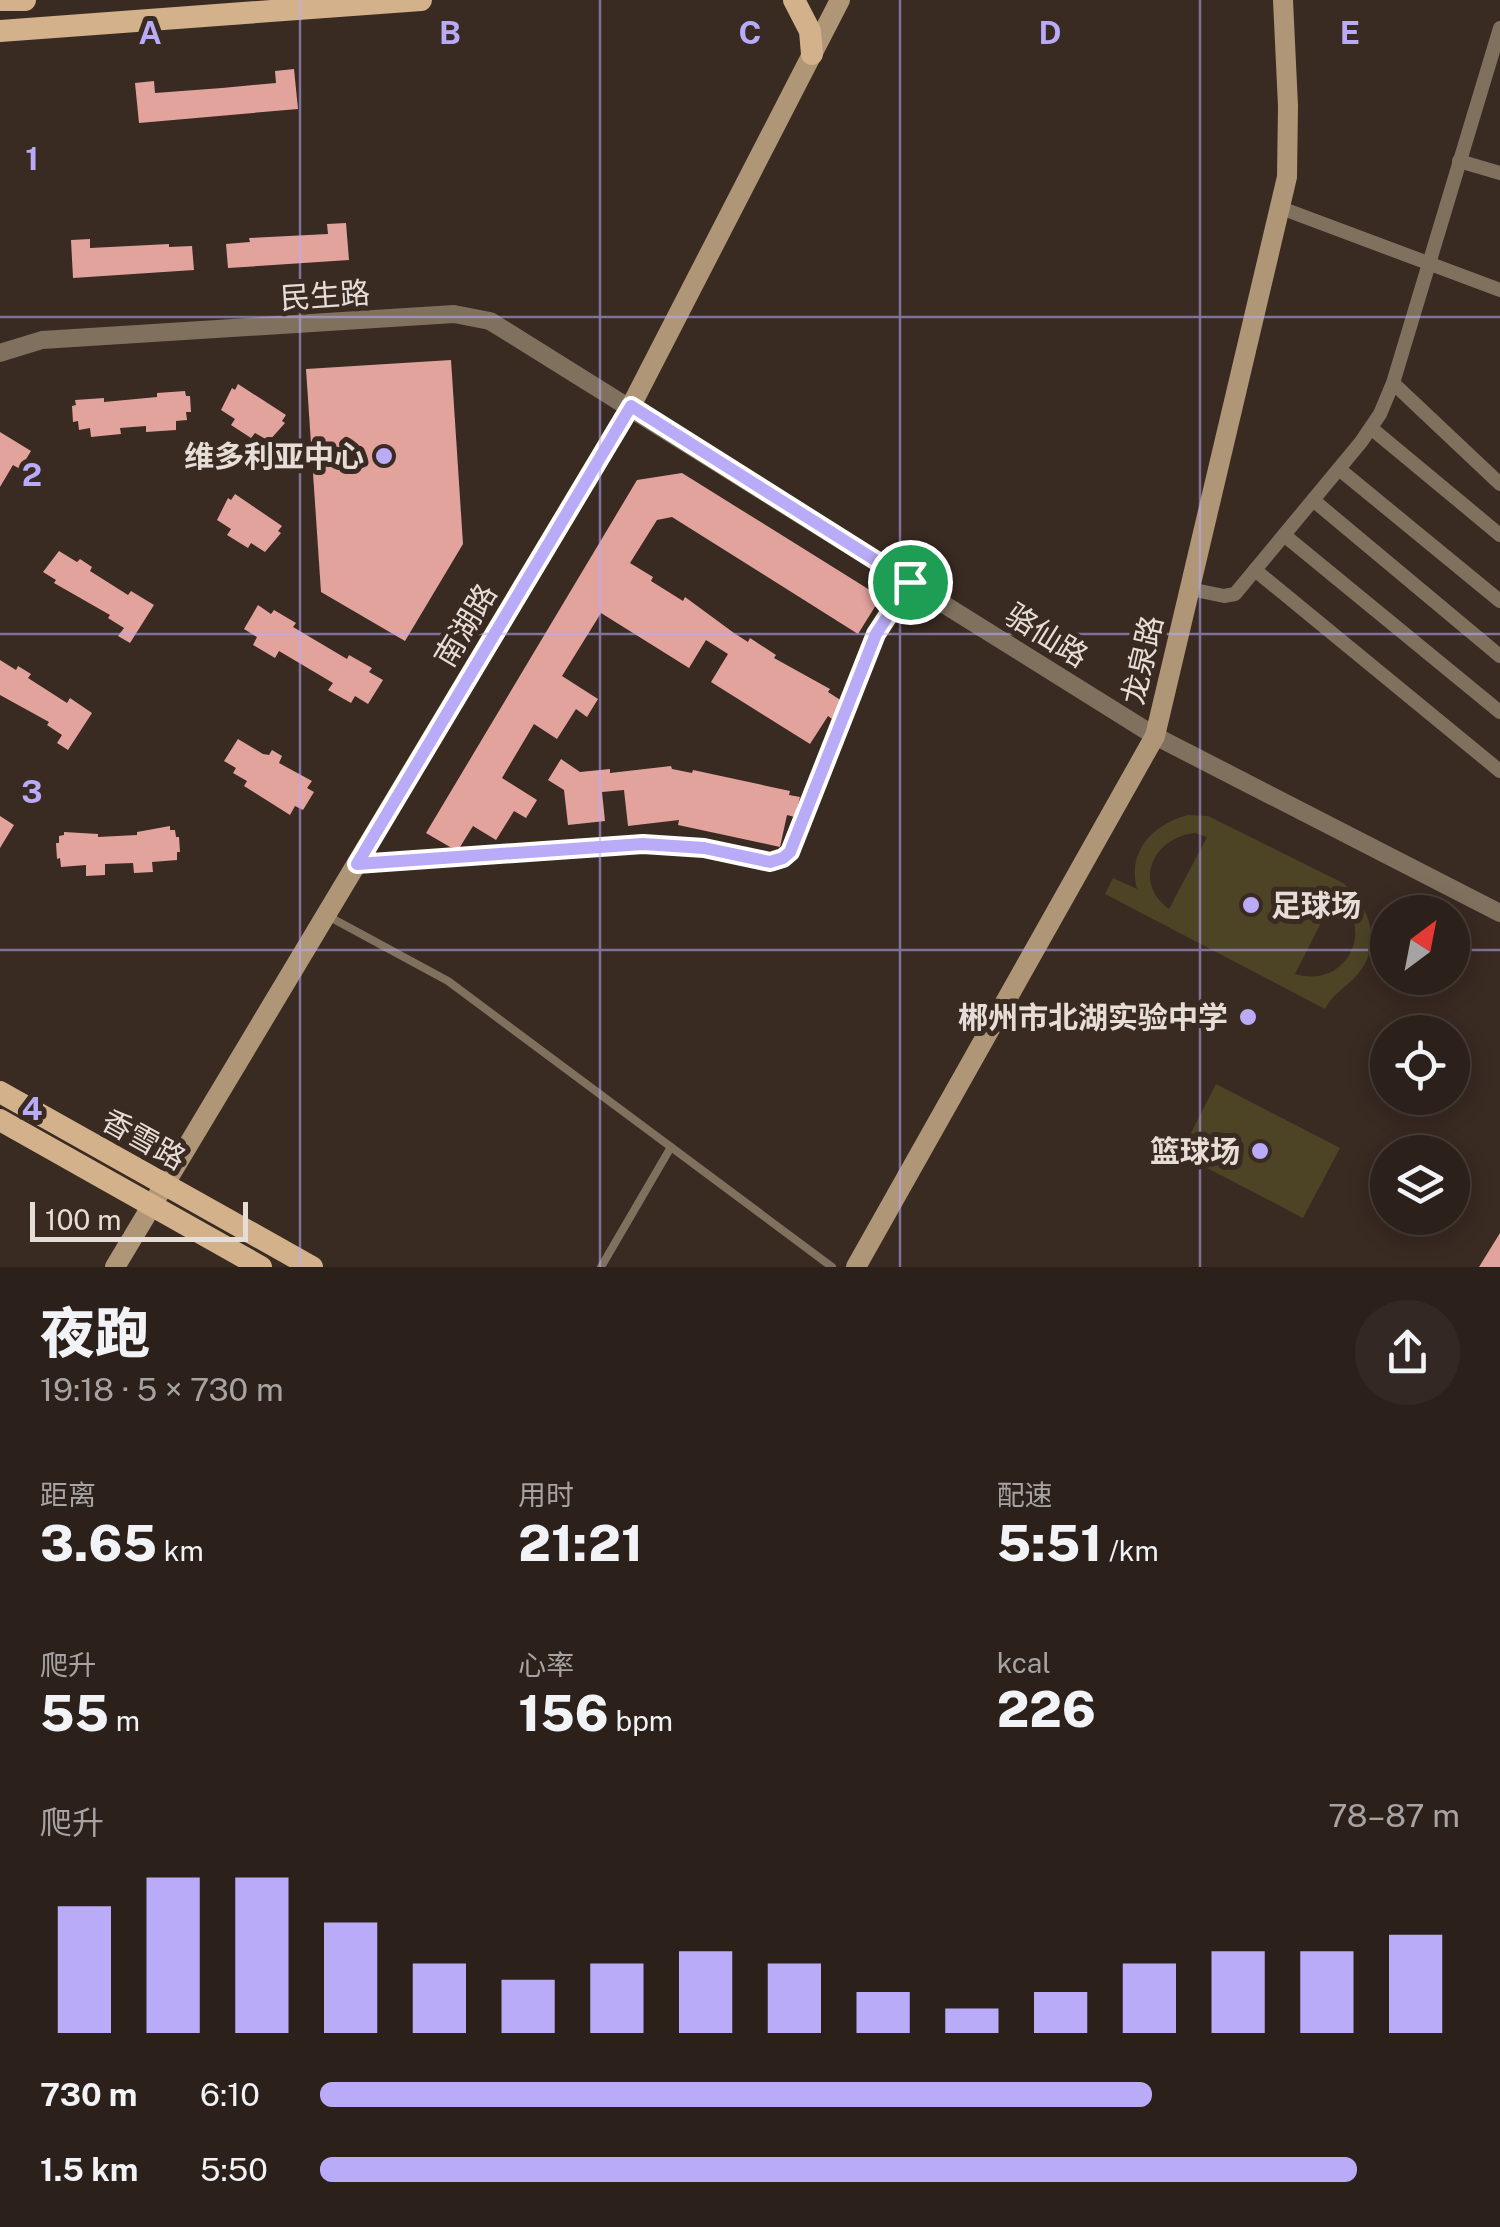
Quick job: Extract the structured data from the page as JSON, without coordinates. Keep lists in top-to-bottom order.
{
  "streets": {
    "main road": ["南湖路", "龙泉路", "香雪路"],
    "street": ["民生路", "骆仙路"]
  },
  "crossings": [
    ["民生路", "南湖路"],
    ["民生路", "骆仙路"],
    ["南湖路", "骆仙路"],
    ["南湖路", "香雪路"],
    ["骆仙路", "龙泉路"]
  ],
  "places": [
    "维多利亚中心",
    "足球场",
    "郴州市北湖实验中学",
    "篮球场"
  ],
  "scale_bar": "100 m",
  "north": "top right",
  "page": {
    "scale": "100 m",
    "heading": ["夜跑", "19:18 · 5 × 730 m"],
    "stats": [
      ["距离", "3.65 km"],
      ["用时", "21:21"],
      ["配速", "5:51 /km"],
      ["爬升", "55 m"],
      ["心率", "156 bpm"],
      ["kcal", "226"]
    ],
    "chart": ["爬升", "78–87 m"],
    "list": [
      {
        "name": "730 m",
        "note": "6:10"
      },
      {
        "name": "1.5 km",
        "note": "5:50"
      }
    ]
  },
  "grid": {
    "columns": [
      "A",
      "B",
      "C",
      "D",
      "E"
    ],
    "rows": [
      "1",
      "2",
      "3",
      "4"
    ]
  }
}
